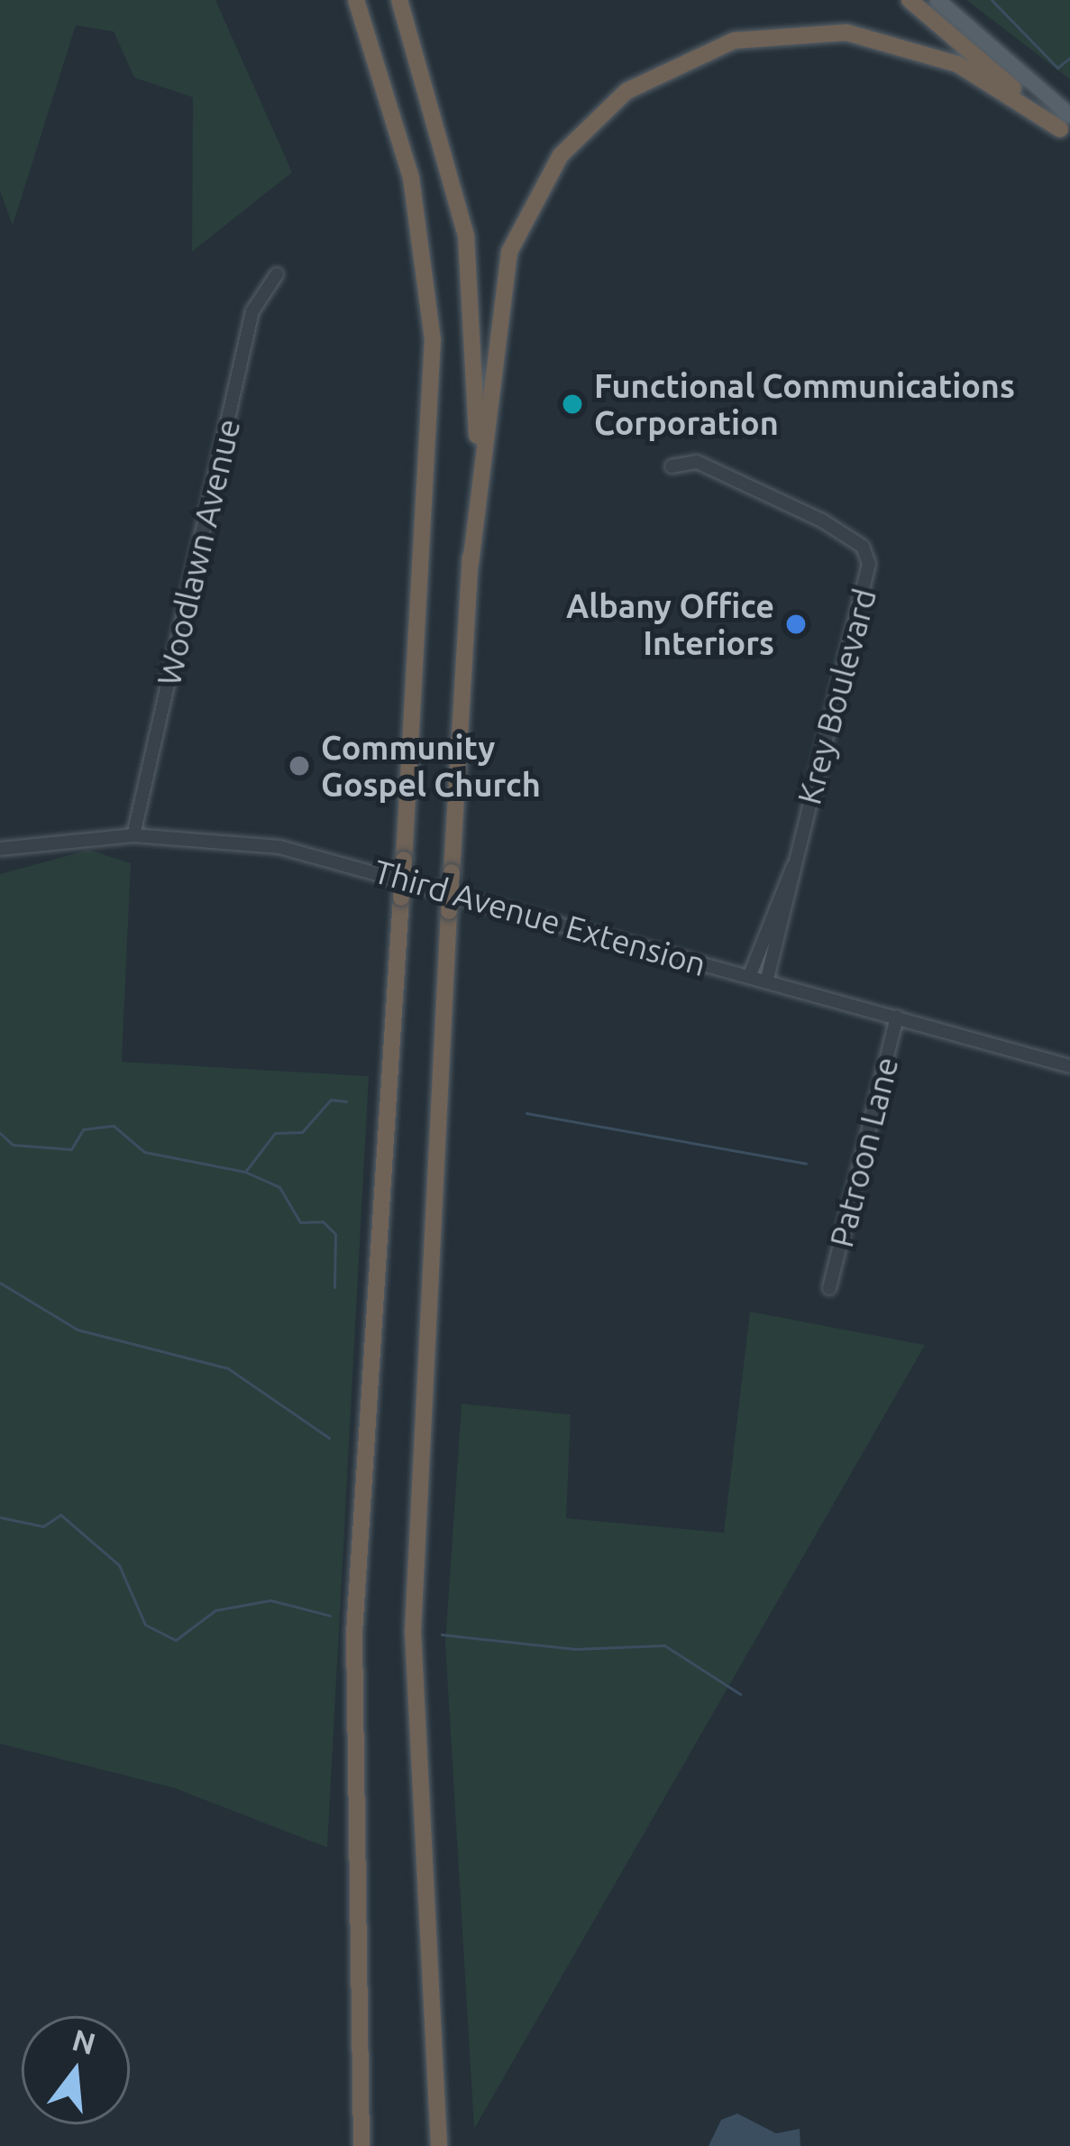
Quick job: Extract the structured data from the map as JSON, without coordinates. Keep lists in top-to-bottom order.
{
  "streets": {
    "street": [
      "Woodlawn Avenue",
      "Krey Boulevard",
      "Third Avenue Extension",
      "Patroon Lane"
    ]
  },
  "crossings": [
    ["Woodlawn Avenue", "Third Avenue Extension"],
    ["Krey Boulevard", "Third Avenue Extension"],
    ["Third Avenue Extension", "Patroon Lane"]
  ],
  "places": ["Functional Communications Corporation", "Albany Office Interiors", "Community Gospel Church"],
  "north": "top"
}
